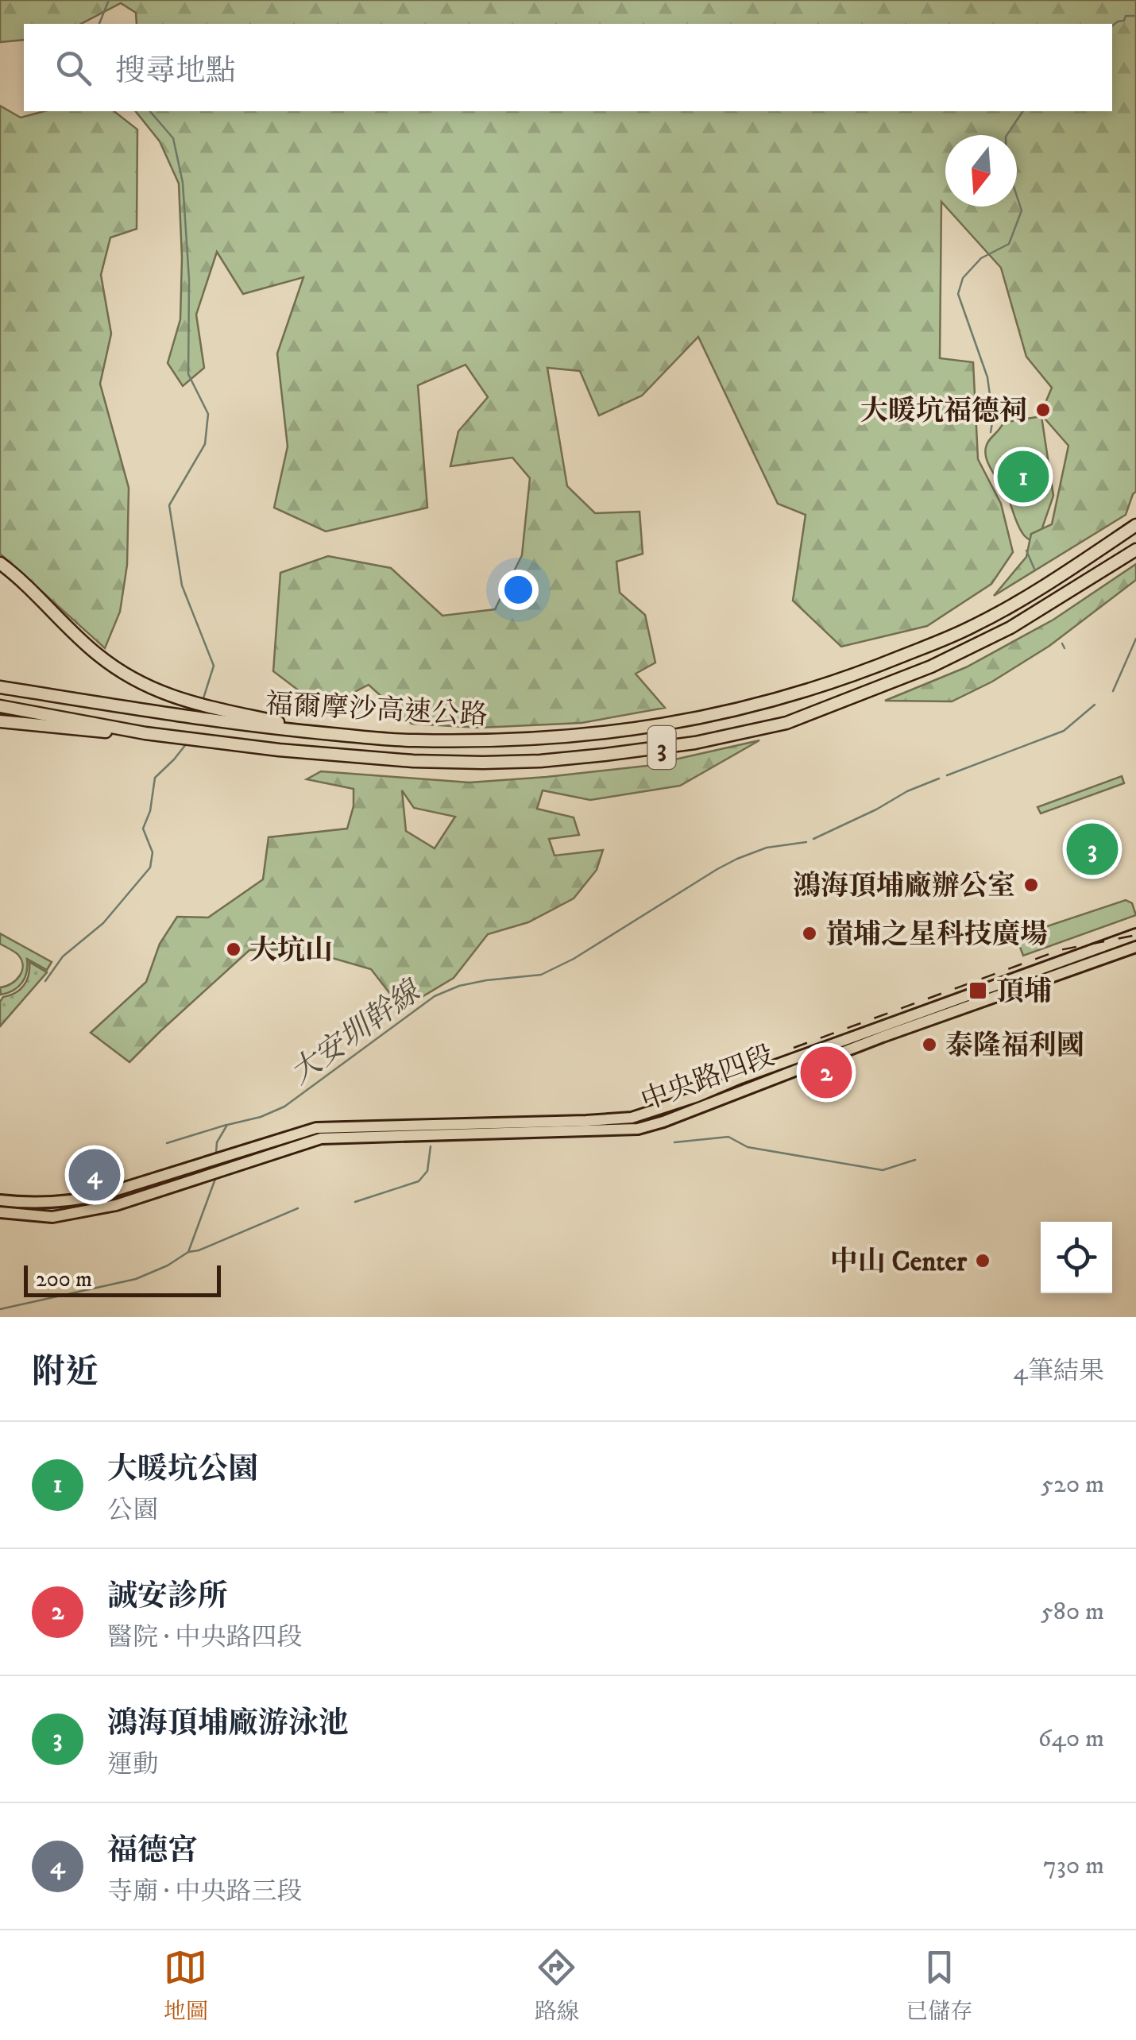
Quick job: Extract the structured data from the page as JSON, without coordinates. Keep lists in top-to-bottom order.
{
  "streets": {
    "highway": ["福爾摩沙高速公路", "3"],
    "main road": ["中央路四段"]
  },
  "water": ["大安圳幹線"],
  "places": {
    "other": [
      "大暖坑福德祠",
      "鴻海頂埔廠辦公室",
      "嵿埔之星科技廣場",
      "大坑山",
      "泰隆福利國",
      "中山 Center"
    ],
    "transit": ["頂埔"]
  },
  "scale_bar": "200 m",
  "north": "bottom",
  "page": {
    "search": "搜尋地點",
    "pins": [
      "1",
      "3",
      "2",
      "4"
    ],
    "scale": "200 m",
    "heading": ["附近", "4筆結果"],
    "list": [
      {
        "mark": "1",
        "name": "大暖坑公園",
        "note": "公園",
        "value": "520 m"
      },
      {
        "mark": "2",
        "name": "誠安診所",
        "note": "醫院 · 中央路四段",
        "value": "580 m"
      },
      {
        "mark": "3",
        "name": "鴻海頂埔廠游泳池",
        "note": "運動",
        "value": "640 m"
      },
      {
        "mark": "4",
        "name": "福德宮",
        "note": "寺廟 · 中央路三段",
        "value": "730 m"
      }
    ],
    "nav": ["地圖", "路線", "已儲存"]
  }
}
